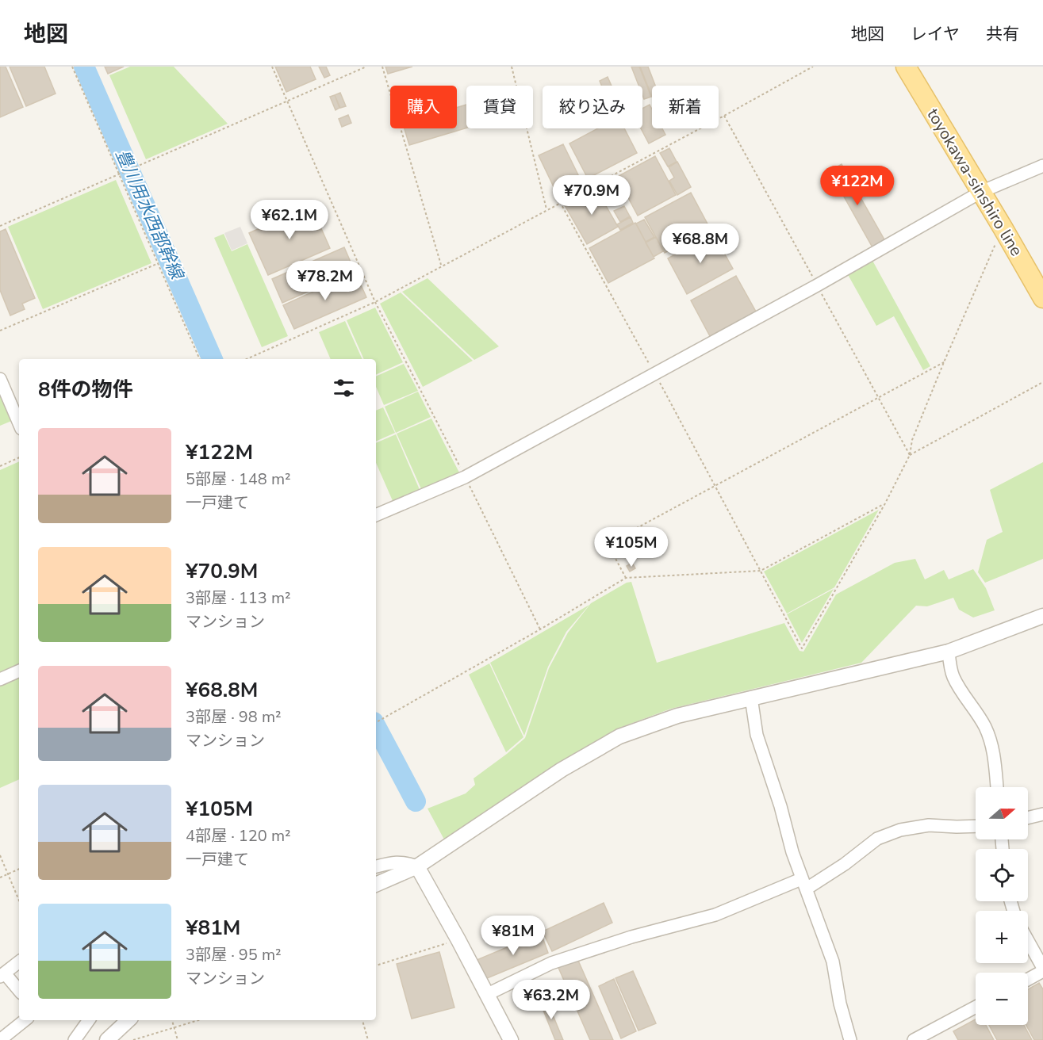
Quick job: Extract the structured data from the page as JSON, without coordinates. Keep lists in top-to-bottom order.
{
  "streets": {
    "main road": ["toyokawa-sinshiro line"]
  },
  "water": ["豊川用水西部幹線"],
  "north": "right",
  "page": {
    "header": "地図",
    "nav": ["地図", "レイヤ", "共有"],
    "chip": [
      "購入",
      "賃貸",
      "絞り込み",
      "新着"
    ],
    "price": [
      "¥122M",
      "¥70.9M",
      "¥62.1M",
      "¥68.8M",
      "¥78.2M",
      "¥105M",
      "¥81M",
      "¥63.2M"
    ],
    "heading": "8件の物件",
    "list": [
      {
        "name": "¥122M",
        "note": "5部屋 · 148 m² · 一戸建て"
      },
      {
        "name": "¥70.9M",
        "note": "3部屋 · 113 m² · マンション"
      },
      {
        "name": "¥68.8M",
        "note": "3部屋 · 98 m² · マンション"
      },
      {
        "name": "¥105M",
        "note": "4部屋 · 120 m² · 一戸建て"
      },
      {
        "name": "¥81M",
        "note": "3部屋 · 95 m² · マンション"
      }
    ],
    "map_buttons": ["+", "−"]
  }
}
